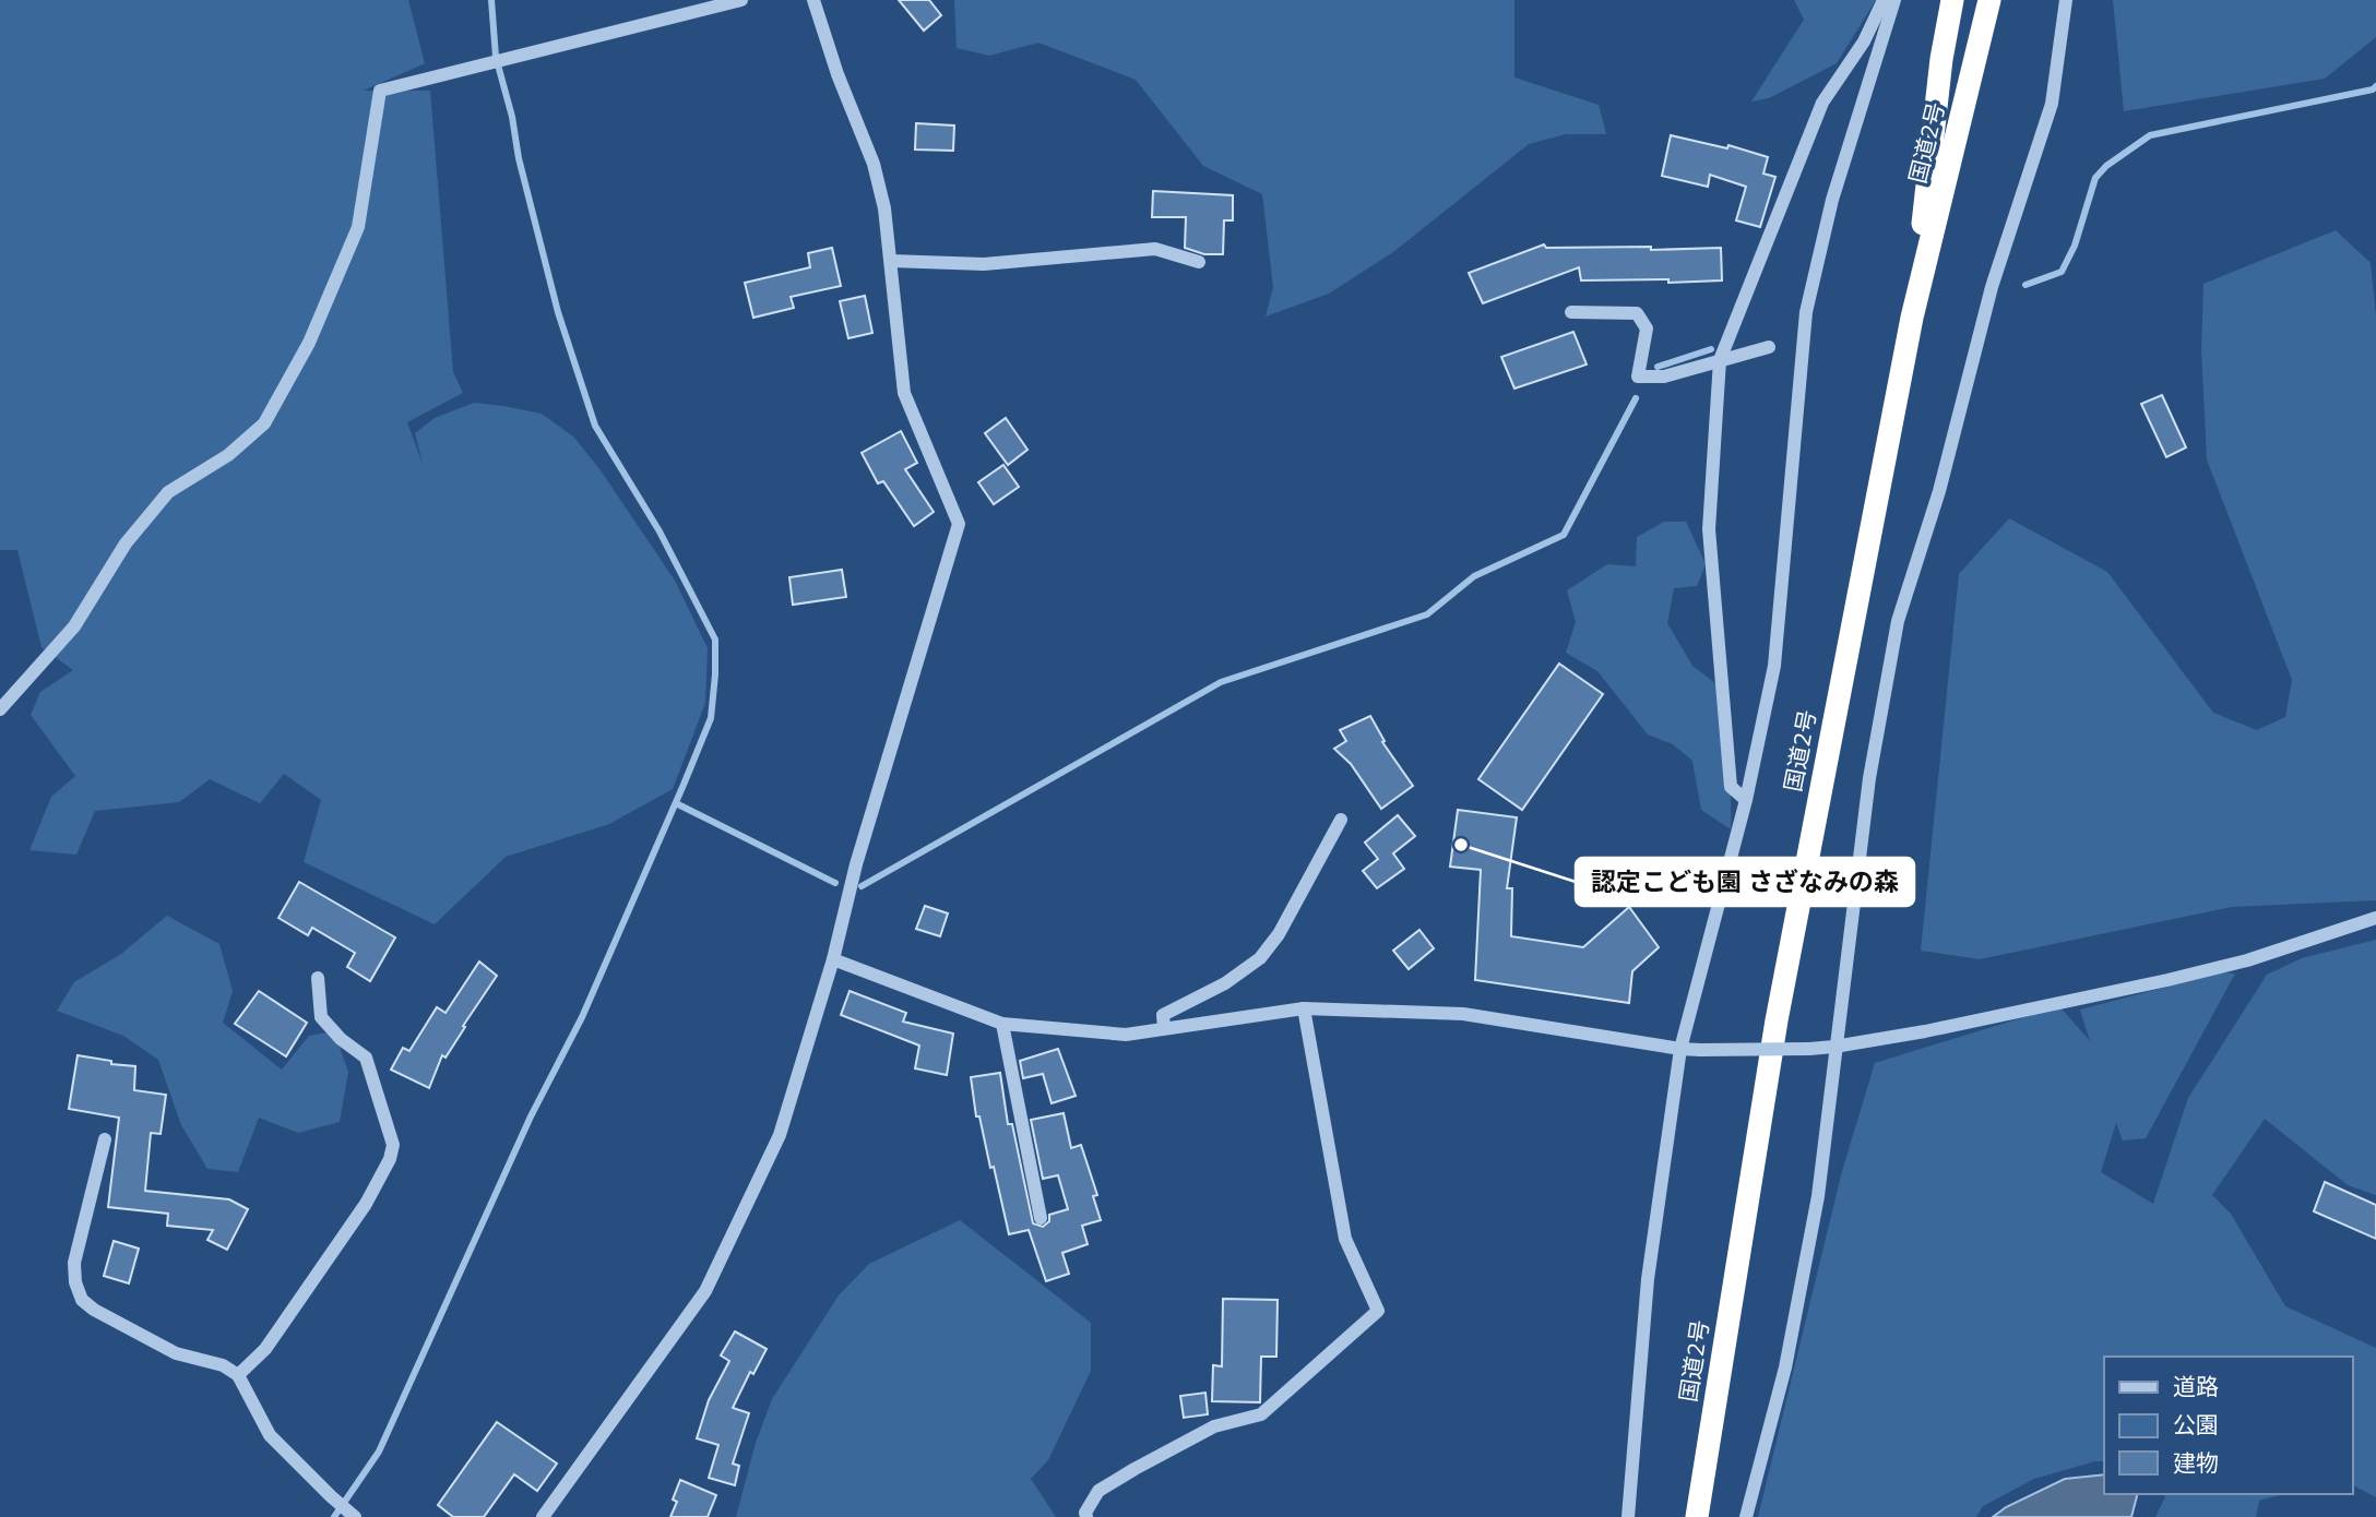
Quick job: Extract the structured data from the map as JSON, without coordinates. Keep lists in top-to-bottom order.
{
  "streets": {
    "highway": ["国道2号"]
  },
  "places": ["認定こども園 さざなみの森"],
  "legend": ["道路", "公園", "建物"]
}
